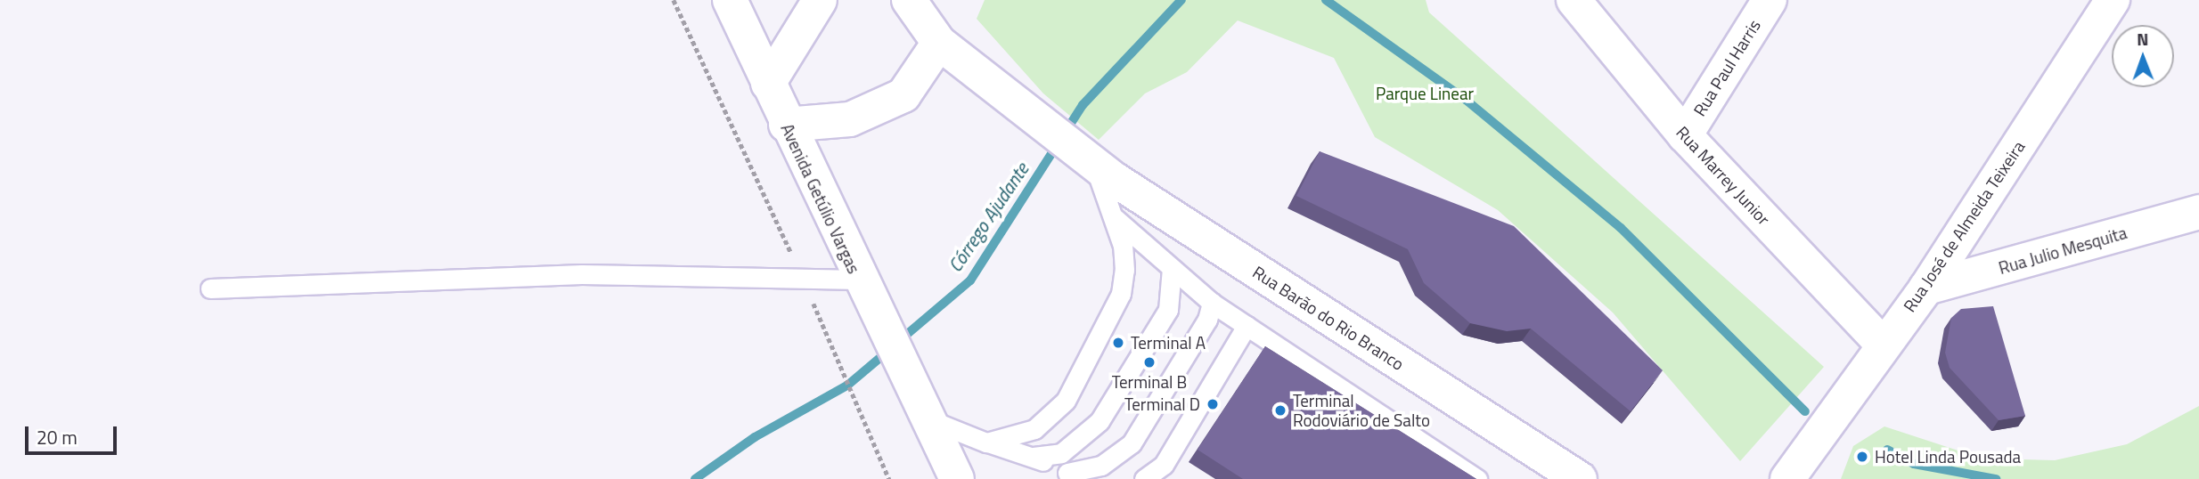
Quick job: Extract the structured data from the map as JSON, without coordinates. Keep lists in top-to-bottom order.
{
  "streets": {
    "main road": [
      "Rua Paul Harris",
      "Rua Marrey Junior",
      "Avenida Getúlio Vargas",
      "Rua José de Almeida Teixeira",
      "Rua Julio Mesquita",
      "Rua Barão do Rio Branco"
    ]
  },
  "crossings": [
    ["Rua Paul Harris", "Rua Marrey Junior"],
    ["Rua Marrey Junior", "Rua José de Almeida Teixeira"],
    ["Rua José de Almeida Teixeira", "Rua Julio Mesquita"]
  ],
  "water": ["Córrego Ajudante"],
  "parks": ["Parque Linear"],
  "places": [
    "Terminal A",
    "Terminal B",
    "Terminal D",
    "Terminal Rodoviário de Salto",
    "Hotel Linda Pousada"
  ],
  "scale_bar": "20 m",
  "north": "top"
}
